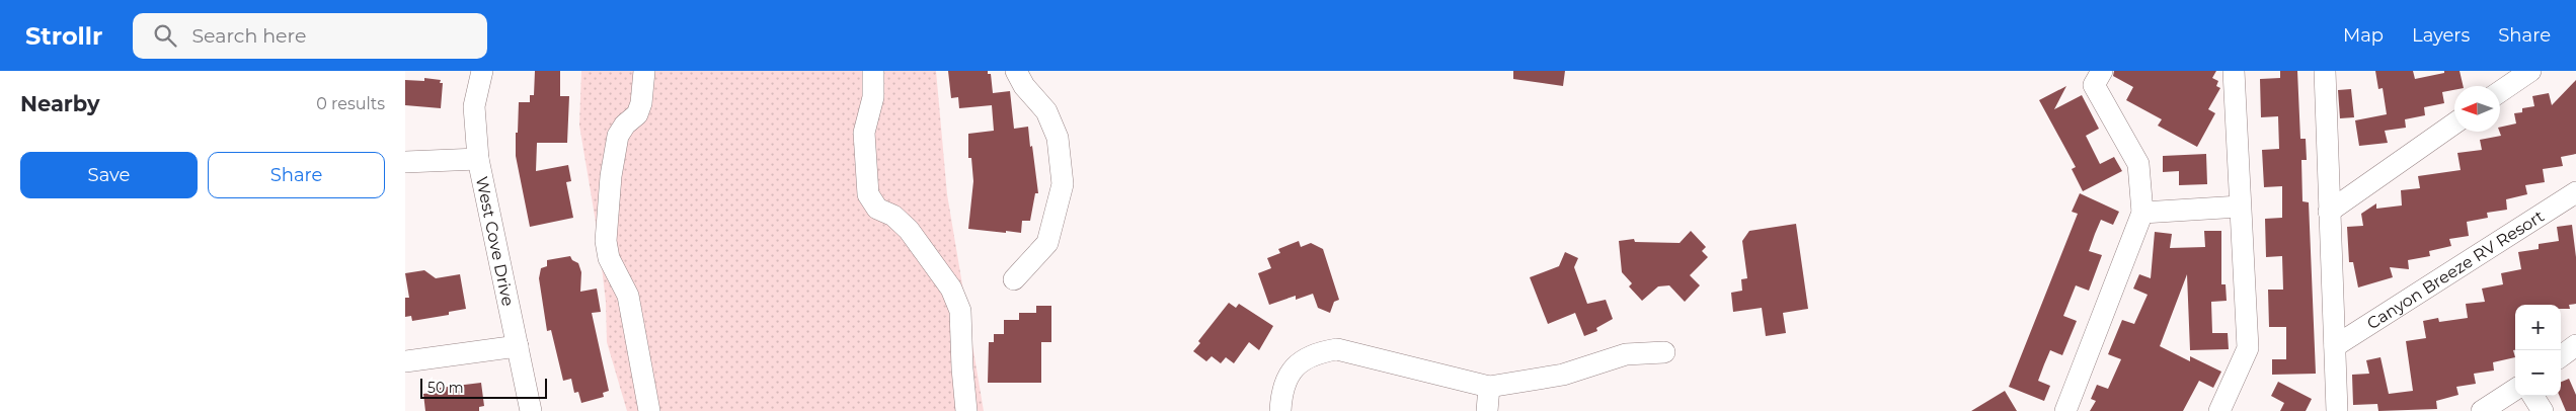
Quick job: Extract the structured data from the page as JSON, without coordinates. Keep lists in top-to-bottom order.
{
  "streets": {
    "street": ["West Cove Drive", "Canyon Breeze RV Resort"]
  },
  "scale_bar": "50 m",
  "north": "left",
  "page": {
    "header": "Strollr",
    "search": "Search here",
    "nav": ["Map", "Layers", "Share"],
    "heading": ["Nearby", "0 results"],
    "buttons": ["Save", "Share"],
    "map_buttons": ["+", "−"],
    "scale": "50 m"
  }
}
